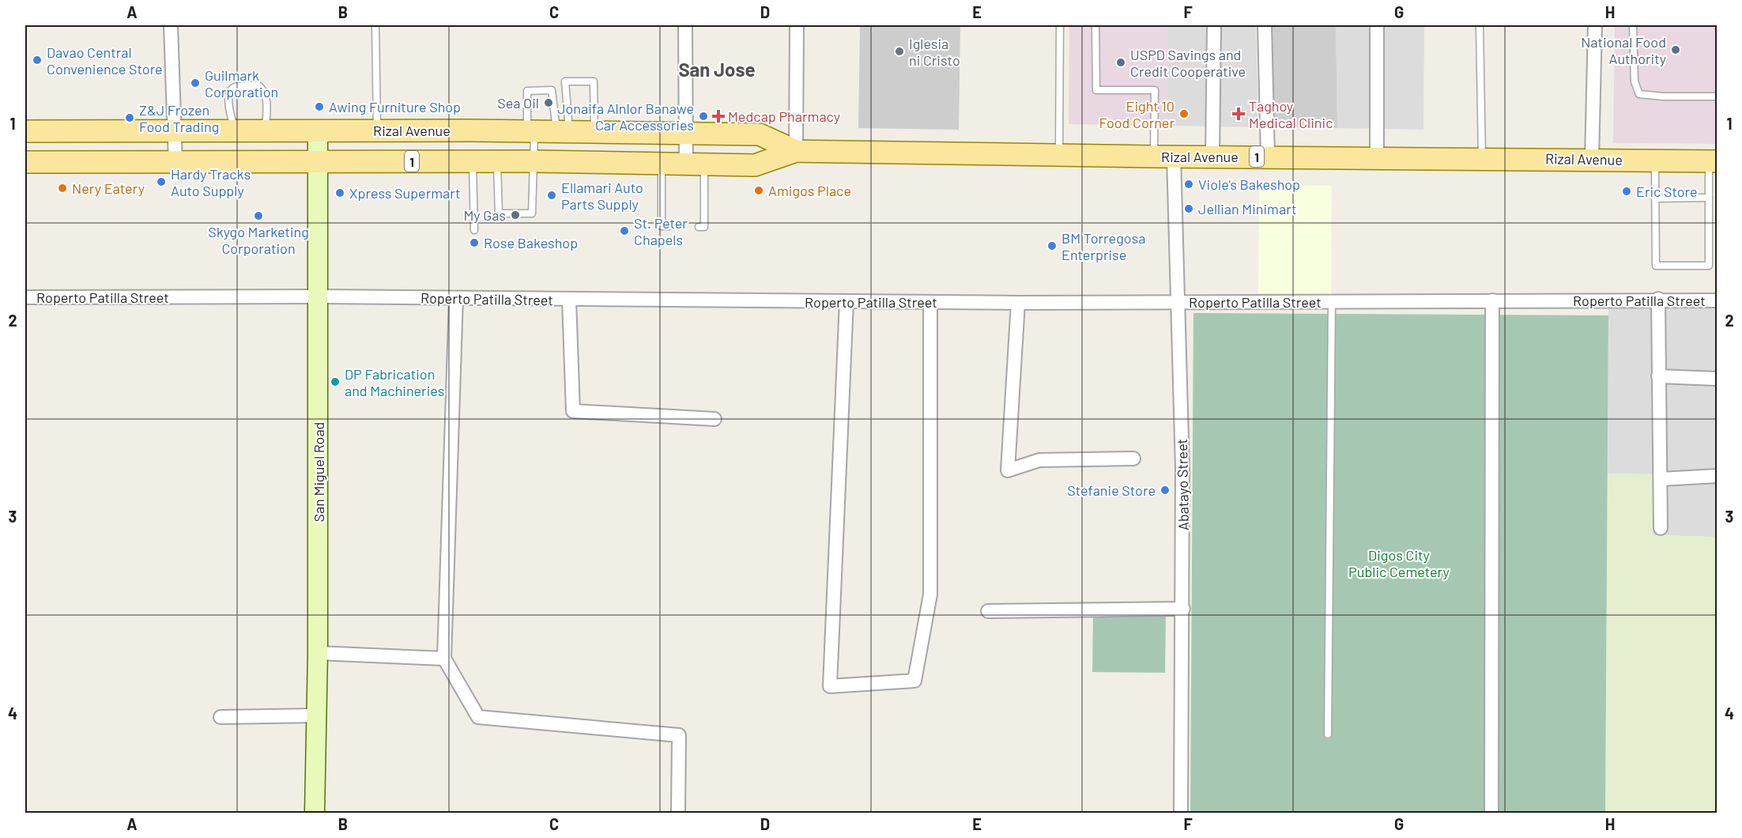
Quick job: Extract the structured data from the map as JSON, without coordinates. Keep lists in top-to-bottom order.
{
  "streets": {
    "main road": ["Rizal Avenue", "1"],
    "street": ["Roperto Patilla Street", "San Miguel Road", "Abatayo Street"]
  },
  "crossings": [
    ["Rizal Avenue", "San Miguel Road"],
    ["Rizal Avenue", "Abatayo Street"],
    ["Roperto Patilla Street", "San Miguel Road"],
    ["Roperto Patilla Street", "Abatayo Street"]
  ],
  "districts": ["San Jose"],
  "parks": ["Digos City Public Cemetery"],
  "places": {
    "other": [
      "National Food Authority",
      "Iglesia ni Cristo",
      "Davao Central Convenience Store",
      "USPD Savings and Credit Cooperative",
      "Guilmark Corporation",
      "Sea Oil",
      "Awing Furniture Shop",
      "Eight 10 Food Corner",
      "Jonaifa Alnlor Banawe Car Accessories",
      "Z&J Frozen Food Trading",
      "Hardy Tracks Auto Supply",
      "Viole's Bakeshop",
      "Nery Eatery",
      "Amigos Place",
      "Eric Store",
      "Xpress Supermart",
      "Ellamari Auto Parts Supply",
      "Jellian Minimart",
      "My Gas",
      "Skygo Marketing Corporation",
      "St. Peter Chapels",
      "Rose Bakeshop",
      "BM Torregosa Enterprise",
      "DP Fabrication and Machineries",
      "Stefanie Store"
    ],
    "health": ["Taghoy Medical Clinic", "Medcap Pharmacy"]
  },
  "grid": {
    "columns": [
      "A",
      "B",
      "C",
      "D",
      "E",
      "F",
      "G",
      "H"
    ],
    "rows": [
      "1",
      "2",
      "3",
      "4"
    ]
  }
}
